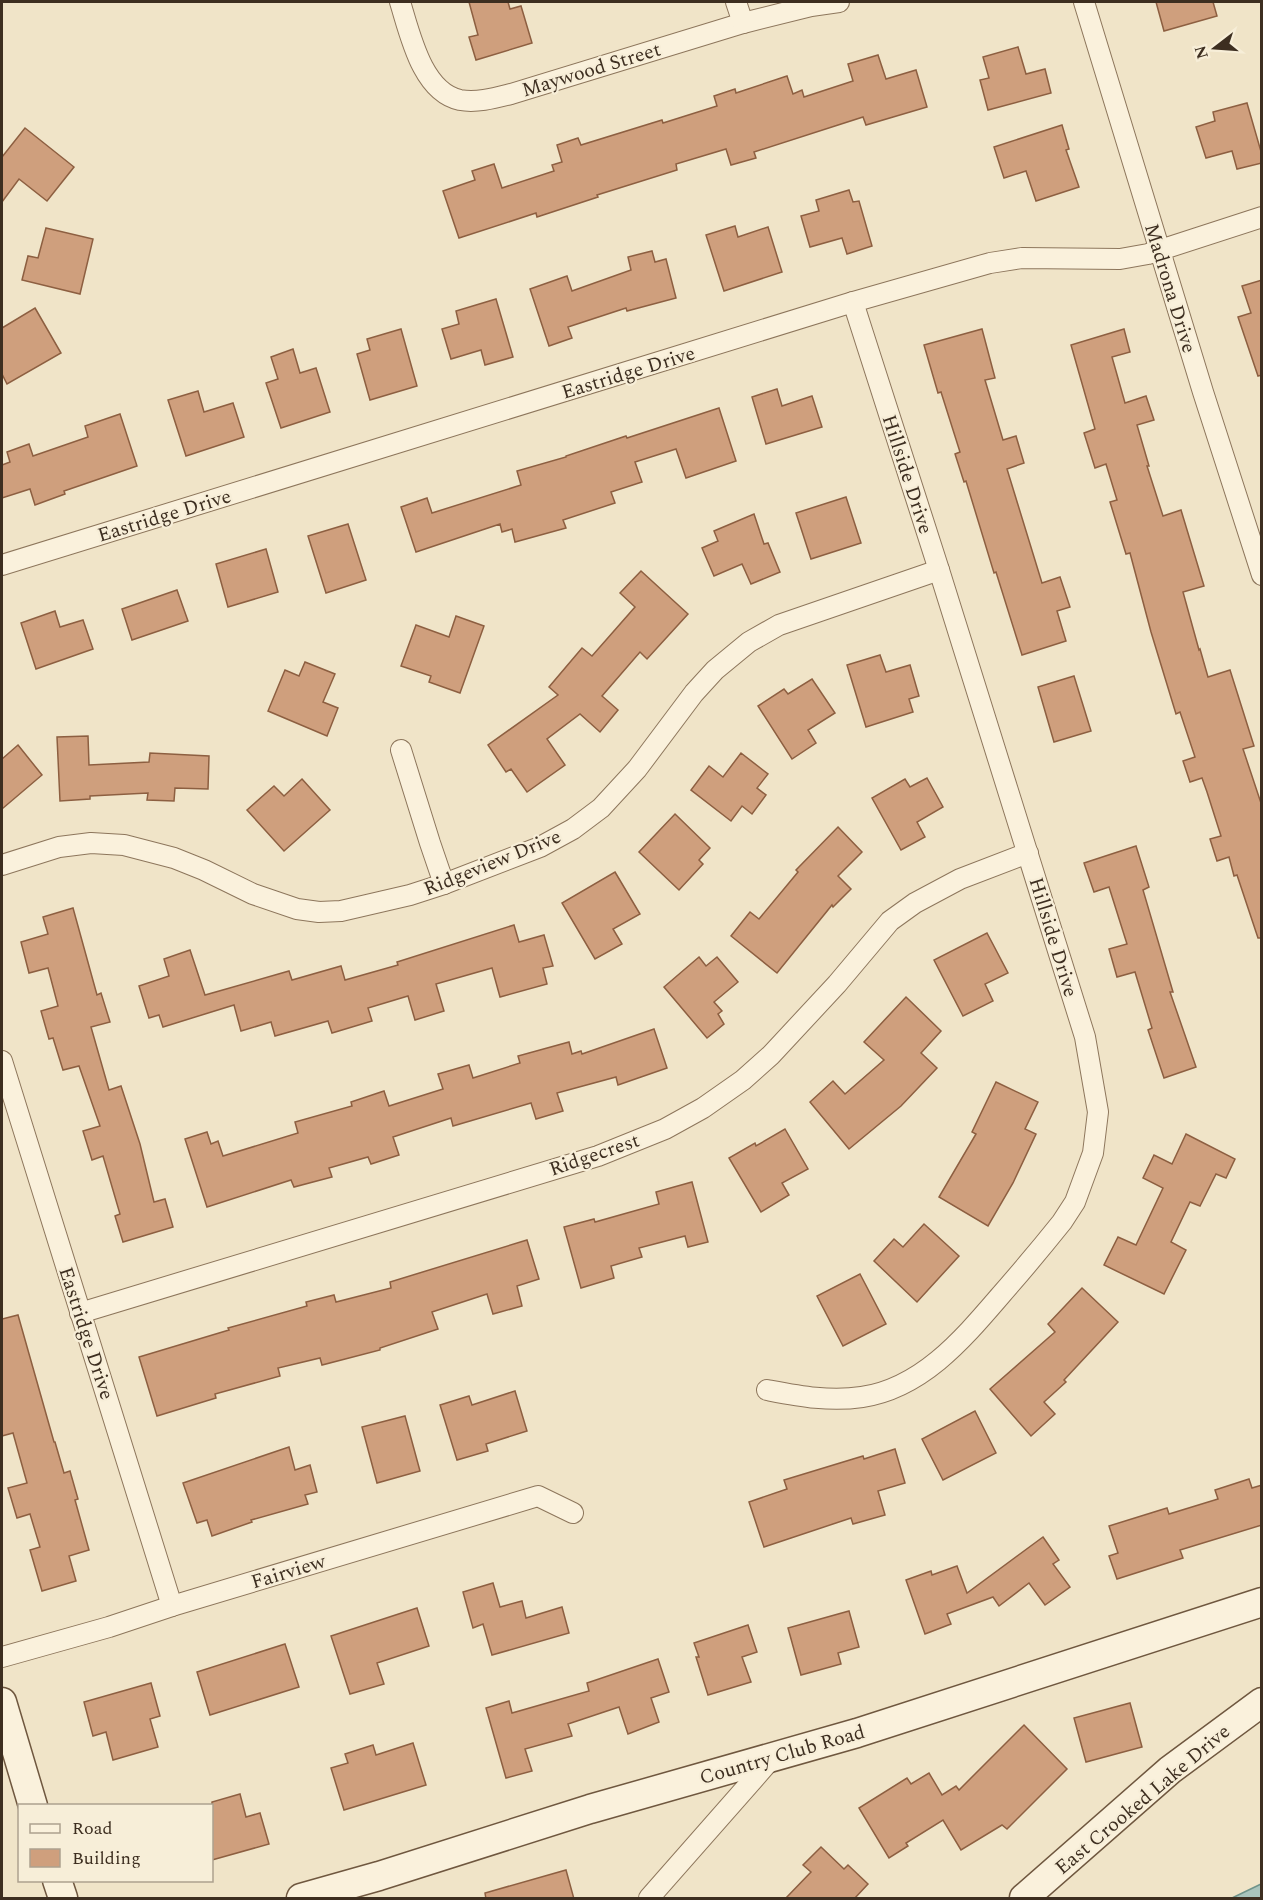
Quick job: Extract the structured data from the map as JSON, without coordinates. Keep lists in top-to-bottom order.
{
  "streets": {
    "street": [
      "Maywood Street",
      "Madrona Drive",
      "Eastridge Drive",
      "Hillside Drive",
      "Ridgeview Drive",
      "Ridgecrest",
      "Fairview",
      "Country Club Road",
      "East Crooked Lake Drive"
    ]
  },
  "crossings": [
    ["Madrona Drive", "Eastridge Drive"],
    ["Eastridge Drive", "Hillside Drive"],
    ["Eastridge Drive", "Ridgecrest"],
    ["Eastridge Drive", "Fairview"],
    ["Hillside Drive", "Ridgeview Drive"],
    ["Hillside Drive", "Ridgecrest"]
  ],
  "legend": ["Road", "Building"],
  "north": "left"
}
